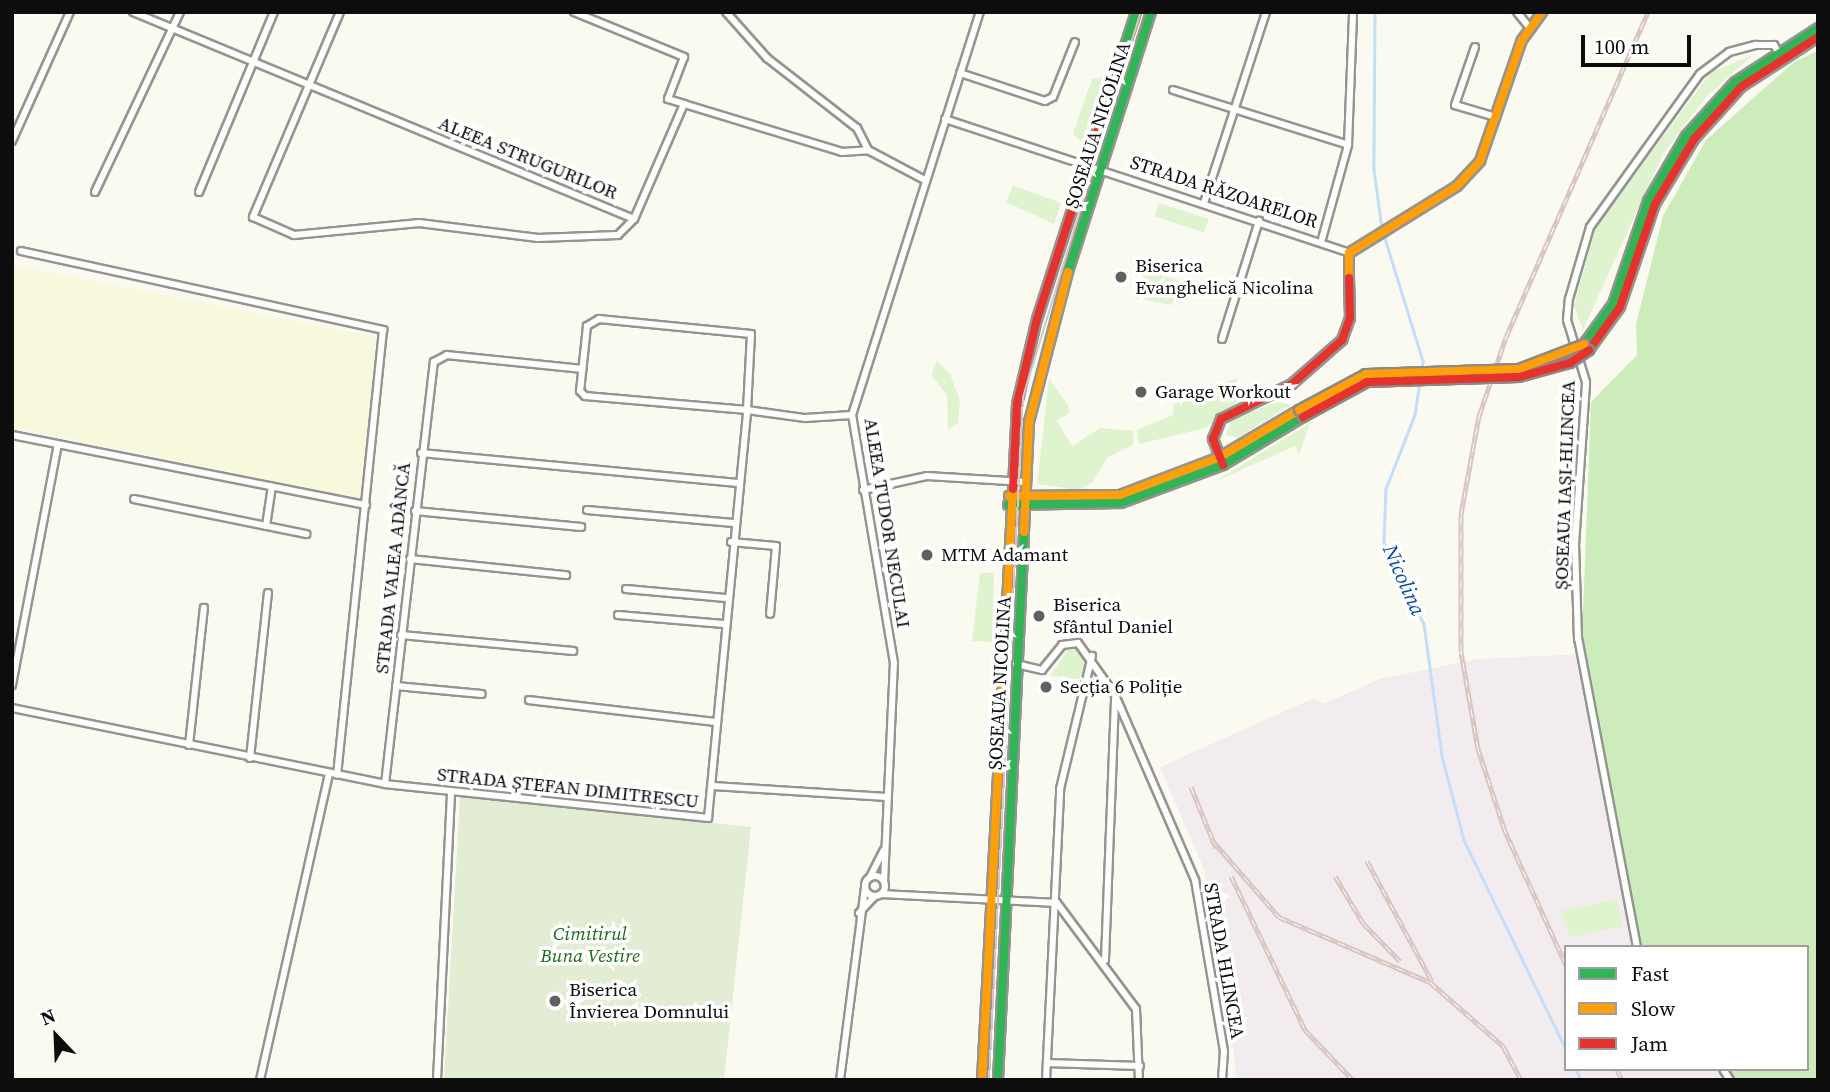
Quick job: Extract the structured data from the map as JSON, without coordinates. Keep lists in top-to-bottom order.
{
  "streets": {
    "main road": ["ȘOSEAUA NICOLINA"],
    "street": [
      "ALEEA STRUGURILOR",
      "STRADA RĂZOARELOR",
      "ȘOSEAUA IAȘI-HLINCEA",
      "ALEEA TUDOR NECULAI",
      "STRADA VALEA ADÂNCĂ",
      "STRADA ȘTEFAN DIMITRESCU",
      "STRADA HLINCEA"
    ]
  },
  "crossings": [
    ["ȘOSEAUA NICOLINA", "STRADA RĂZOARELOR"],
    ["STRADA RĂZOARELOR", "ALEEA TUDOR NECULAI"],
    ["ALEEA TUDOR NECULAI", "STRADA ȘTEFAN DIMITRESCU"],
    ["STRADA VALEA ADÂNCĂ", "STRADA ȘTEFAN DIMITRESCU"]
  ],
  "water": ["Nicolina"],
  "parks": ["Cimitirul Buna Vestire"],
  "places": [
    "Biserica Evanghelică Nicolina",
    "Garage Workout",
    "MTM Adamant",
    "Biserica Sfântul Daniel",
    "Secția 6 Poliție",
    "Biserica Învierea Domnului"
  ],
  "legend": ["Fast", "Slow", "Jam"],
  "scale_bar": "100 m",
  "north": "top left"
}
